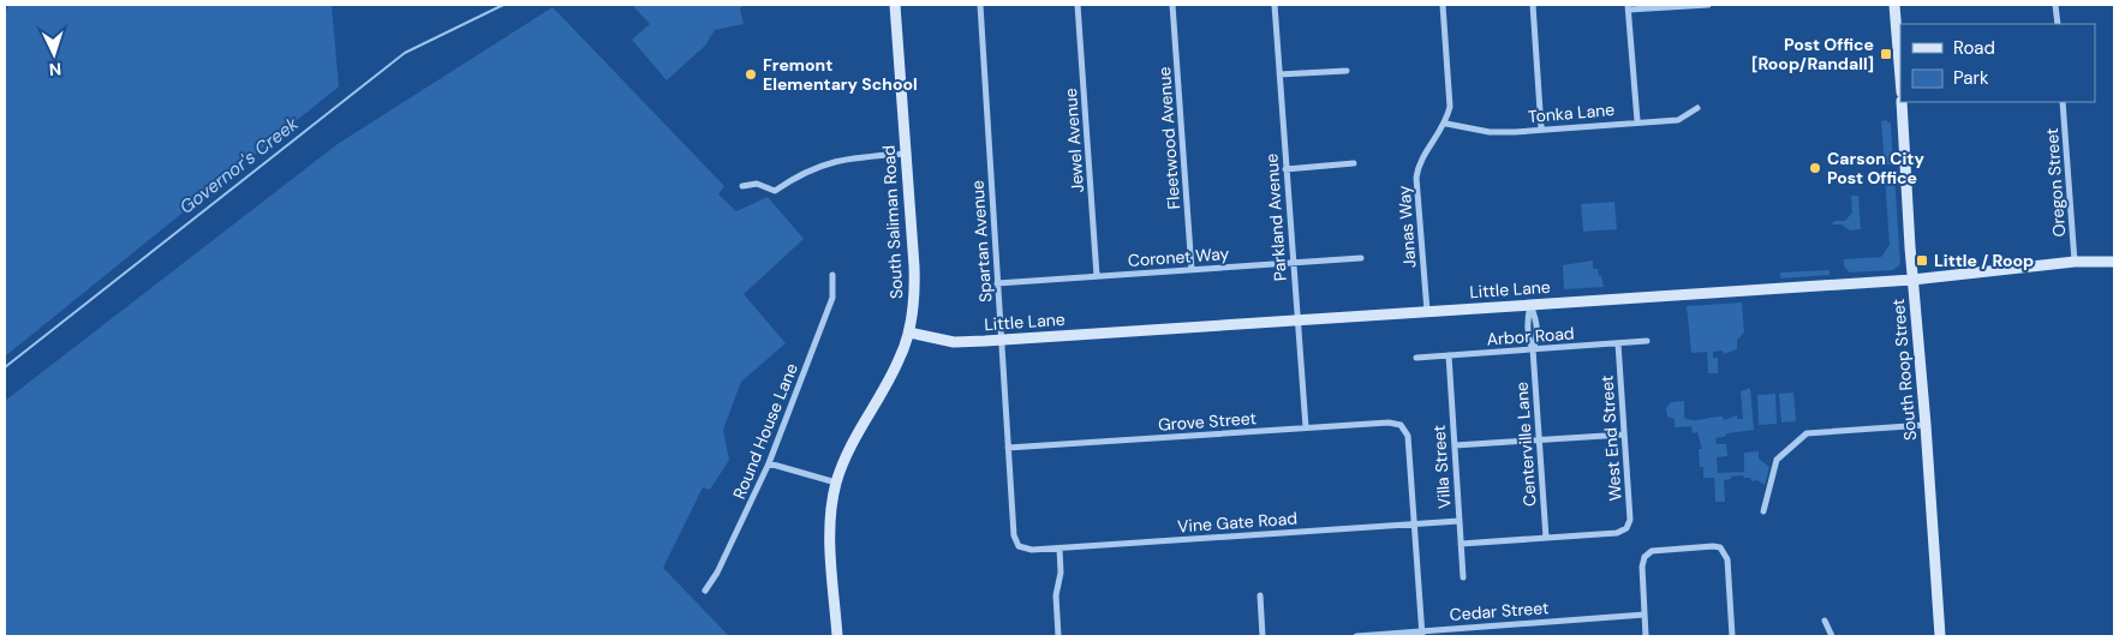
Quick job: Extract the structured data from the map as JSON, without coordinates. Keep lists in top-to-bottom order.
{
  "streets": {
    "street": [
      "Tonka Lane",
      "Fleetwood Avenue",
      "Jewel Avenue",
      "Oregon Street",
      "Parkland Avenue",
      "South Saliman Road",
      "Janas Way",
      "Spartan Avenue",
      "Coronet Way",
      "Little Lane",
      "Arbor Road",
      "South Roop Street",
      "Grove Street",
      "Round House Lane",
      "West End Street",
      "Centerville Lane",
      "Villa Street",
      "Vine Gate Road",
      "Cedar Street"
    ]
  },
  "crossings": [
    ["Tonka Lane", "Janas Way"],
    ["Fleetwood Avenue", "Coronet Way"],
    ["Jewel Avenue", "Coronet Way"],
    ["Oregon Street", "Little Lane"],
    ["Parkland Avenue", "Coronet Way"],
    ["Parkland Avenue", "Little Lane"],
    ["Parkland Avenue", "Grove Street"],
    ["South Saliman Road", "Little Lane"],
    ["Janas Way", "Little Lane"],
    ["Spartan Avenue", "Coronet Way"],
    ["Spartan Avenue", "Little Lane"],
    ["Spartan Avenue", "Grove Street"],
    ["Spartan Avenue", "Vine Gate Road"],
    ["Little Lane", "South Roop Street"],
    ["Little Lane", "Centerville Lane"],
    ["Arbor Road", "West End Street"],
    ["Arbor Road", "Centerville Lane"],
    ["Arbor Road", "Villa Street"],
    ["Grove Street", "Vine Gate Road"],
    ["West End Street", "Centerville Lane"],
    ["Villa Street", "Vine Gate Road"]
  ],
  "water": ["Governor's Creek"],
  "places": {
    "transit": ["Post Office [Roop/Randall]", "Little / Roop"],
    "other": ["Fremont Elementary School", "Carson City Post Office"]
  },
  "legend": ["Road", "Park"],
  "north": "bottom"
}
